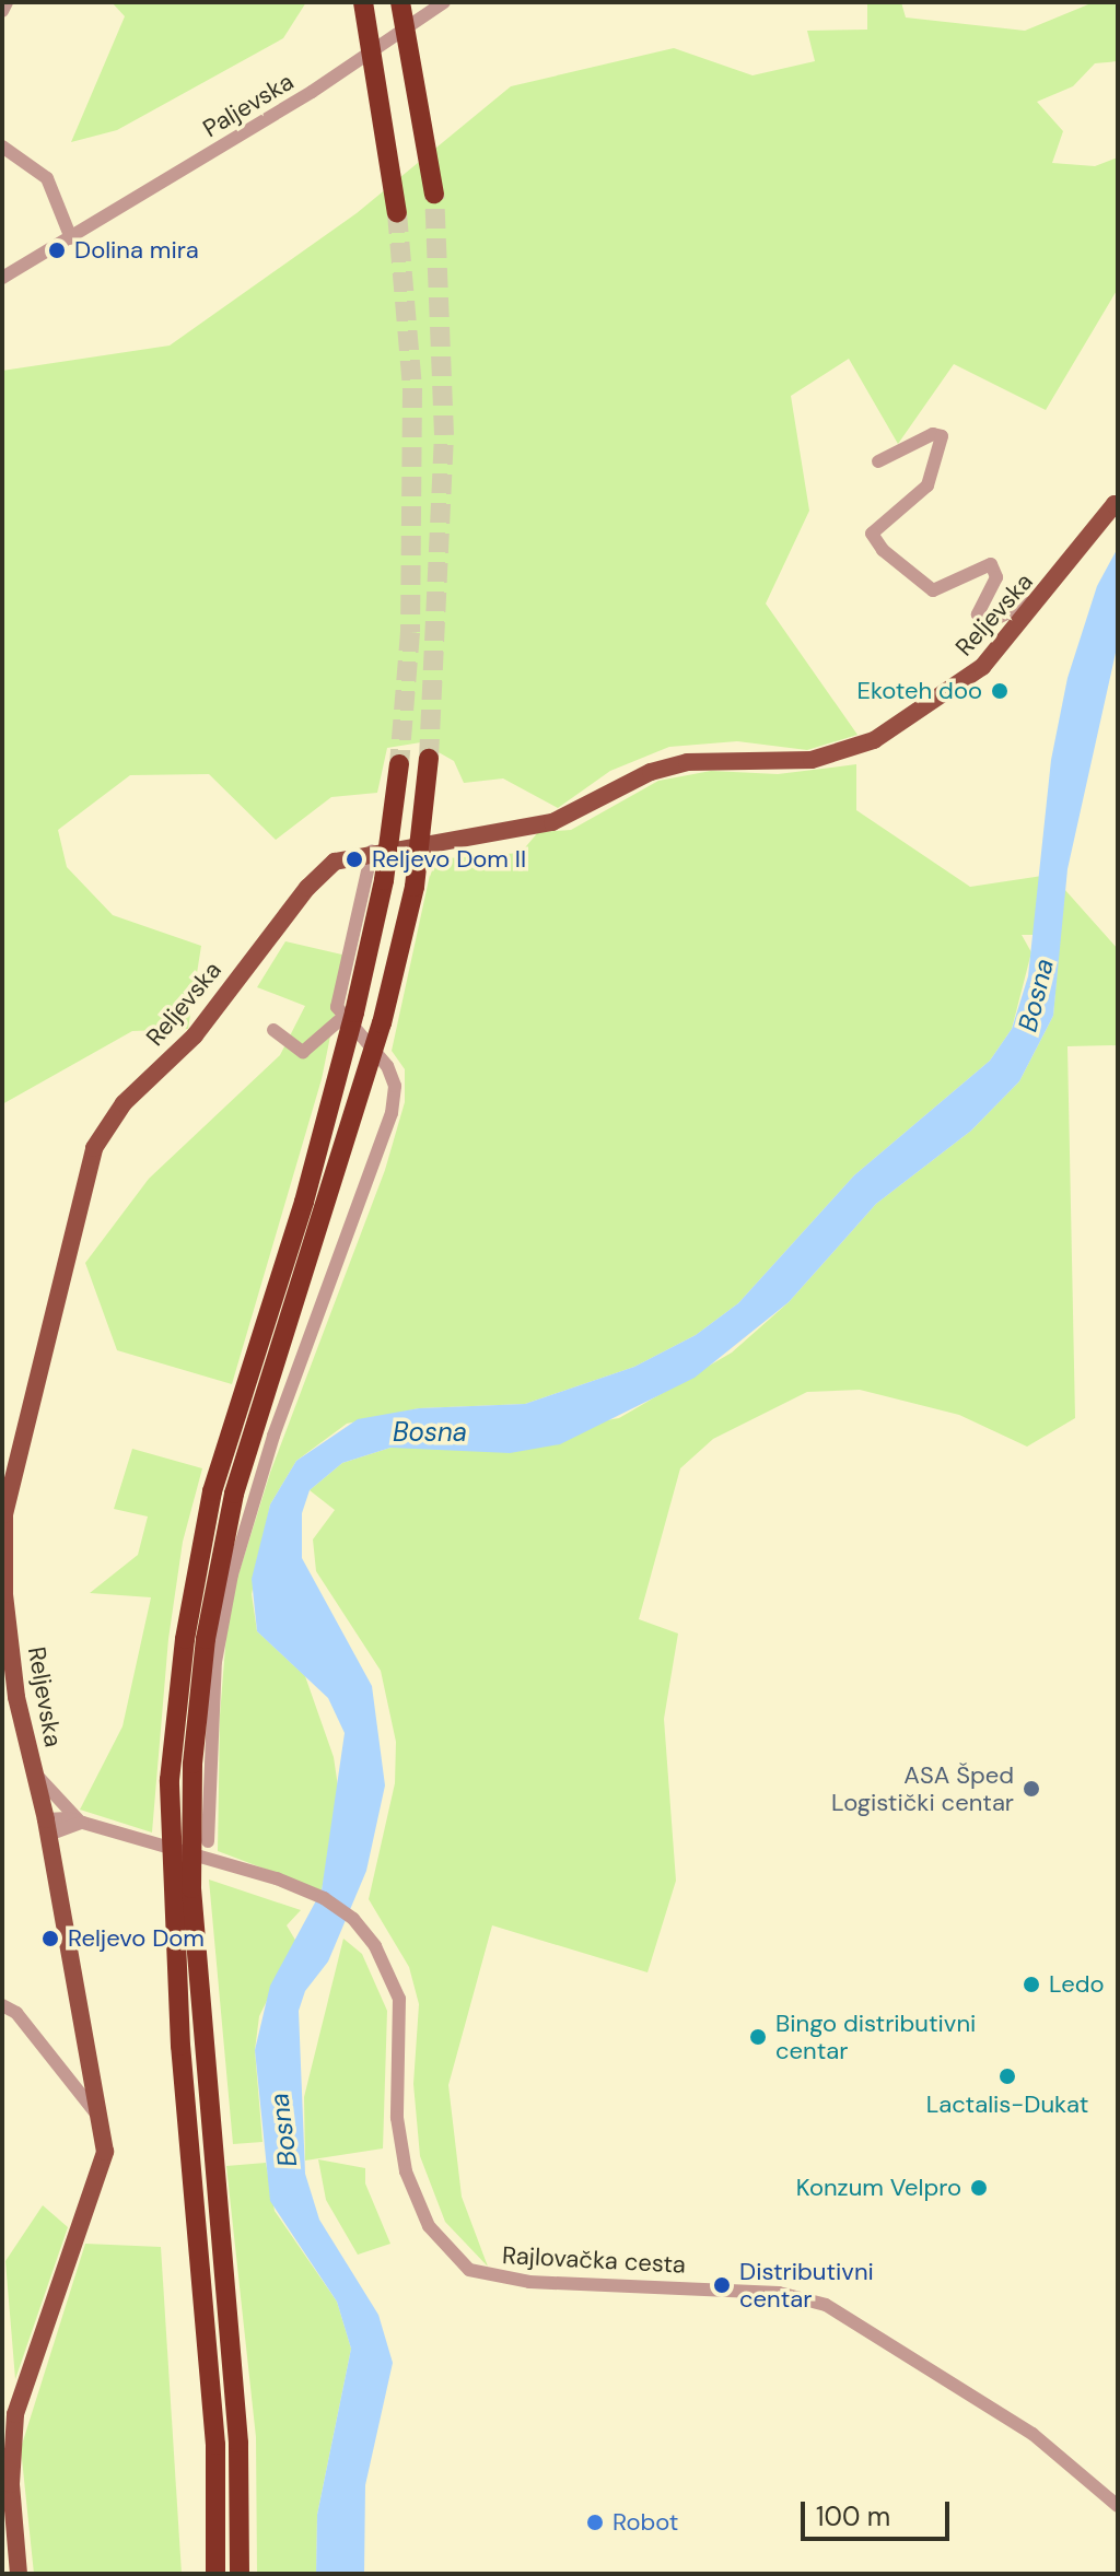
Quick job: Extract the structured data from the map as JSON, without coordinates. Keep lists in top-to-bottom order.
{
  "streets": {
    "main road": ["Reljevska"],
    "street": ["Paljevska", "Rajlovačka cesta"]
  },
  "water": ["Bosna"],
  "places": [
    "Dolina mira",
    "Ekoteh doo",
    "Reljevo Dom II",
    "ASA Šped Logistički centar",
    "Reljevo Dom",
    "Ledo",
    "Bingo distributivni centar",
    "Lactalis-Dukat",
    "Konzum Velpro",
    "Distributivni centar",
    "Robot"
  ],
  "scale_bar": "100 m"
}
